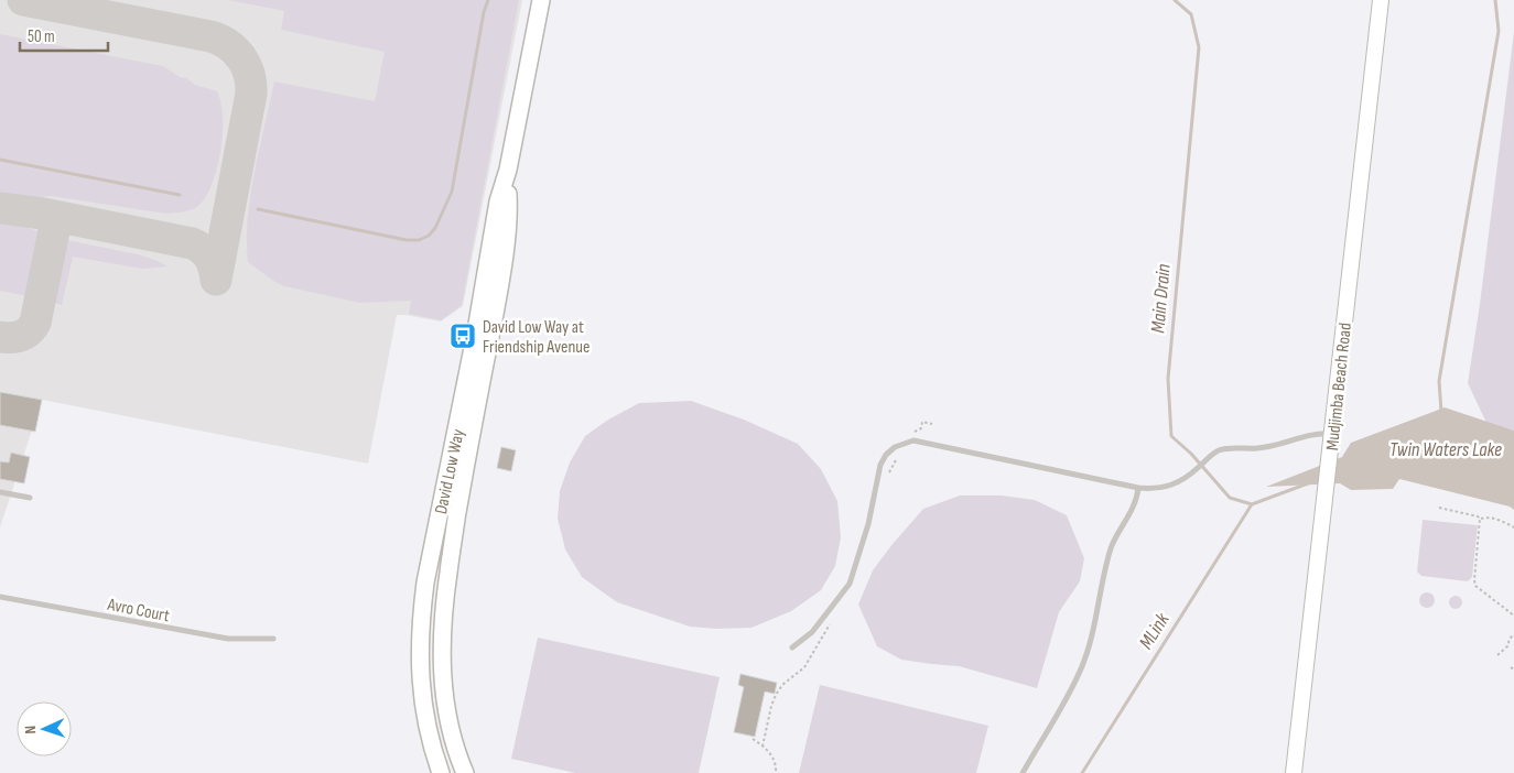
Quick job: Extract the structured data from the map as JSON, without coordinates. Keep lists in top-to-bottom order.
{
  "streets": {
    "main road": ["David Low Way"],
    "street": ["Mudjimba Beach Road"],
    "lane": ["Avro Court"]
  },
  "water": ["Main Drain", "Twin Waters Lake", "MLink"],
  "places": {
    "bus stop": ["David Low Way at Friendship Avenue"]
  },
  "scale_bar": "50 m",
  "north": "left"
}
